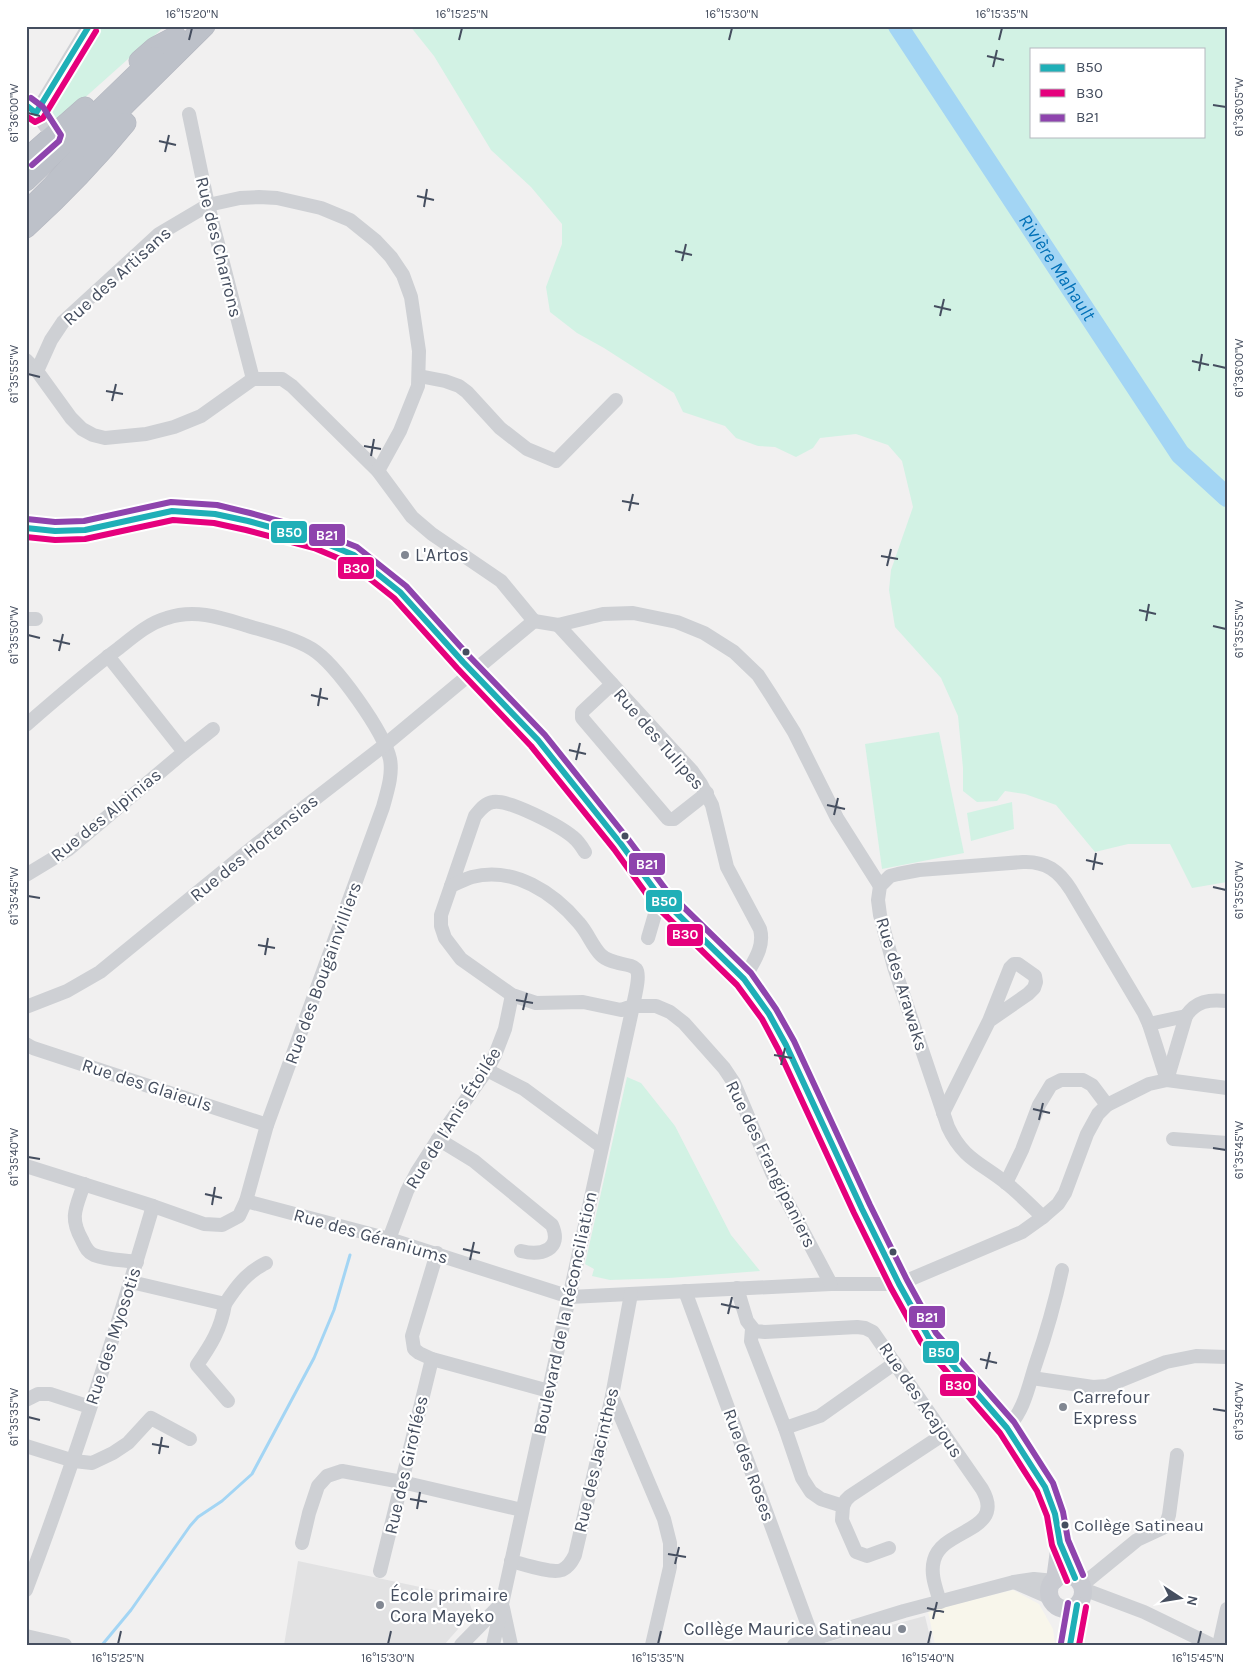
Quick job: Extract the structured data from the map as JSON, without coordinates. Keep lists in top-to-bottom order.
{
  "streets": {
    "street": [
      "Rue des Charrons",
      "Rue des Artisans",
      "Rue des Tulipes",
      "Rue des Alpinias",
      "Rue des Hortensias",
      "Rue des Bougainvilliers",
      "Rue des Arawaks",
      "Rue des Glaieuls",
      "Rue de l'Anis Étoilée",
      "Rue des Frangipaniers",
      "Rue des Géraniums",
      "Boulevard de la Réconciliation",
      "Rue des Myosotis",
      "Rue des Acajous",
      "Rue des Jacinthes",
      "Rue des Giroflées",
      "Rue des Roses"
    ]
  },
  "crossings": [
    ["Rue des Charrons", "Rue des Artisans"],
    ["Rue des Hortensias", "Rue des Bougainvilliers"],
    ["Rue des Bougainvilliers", "Rue des Glaieuls"],
    ["Rue des Bougainvilliers", "Rue des Géraniums"],
    ["Rue de l'Anis Étoilée", "Rue des Frangipaniers"],
    ["Rue de l'Anis Étoilée", "Rue des Géraniums"],
    ["Rue des Frangipaniers", "Rue des Géraniums"],
    ["Rue des Frangipaniers", "Boulevard de la Réconciliation"],
    ["Rue des Géraniums", "Boulevard de la Réconciliation"],
    ["Rue des Géraniums", "Rue des Jacinthes"],
    ["Rue des Géraniums", "Rue des Roses"],
    ["Boulevard de la Réconciliation", "Rue des Jacinthes"]
  ],
  "water": ["Rivière Mahault"],
  "places": [
    "L'Artos",
    "Carrefour Express",
    "Collège Satineau",
    "École primaire Cora Mayeko",
    "Collège Maurice Satineau"
  ],
  "lines": ["transit line B50", "transit line B30", "transit line B21"],
  "legend": ["B50", "B30", "B21"],
  "north": "right",
  "coordinates": [
    "16°15'20\"N",
    "16°15'25\"N",
    "16°15'30\"N",
    "16°15'35\"N",
    "61°36'05\"W",
    "61°36'00\"W",
    "61°35'55\"W",
    "61°35'50\"W",
    "61°35'45\"W",
    "61°35'40\"W",
    "61°35'35\"W",
    "16°15'40\"N",
    "16°15'45\"N"
  ]
}
